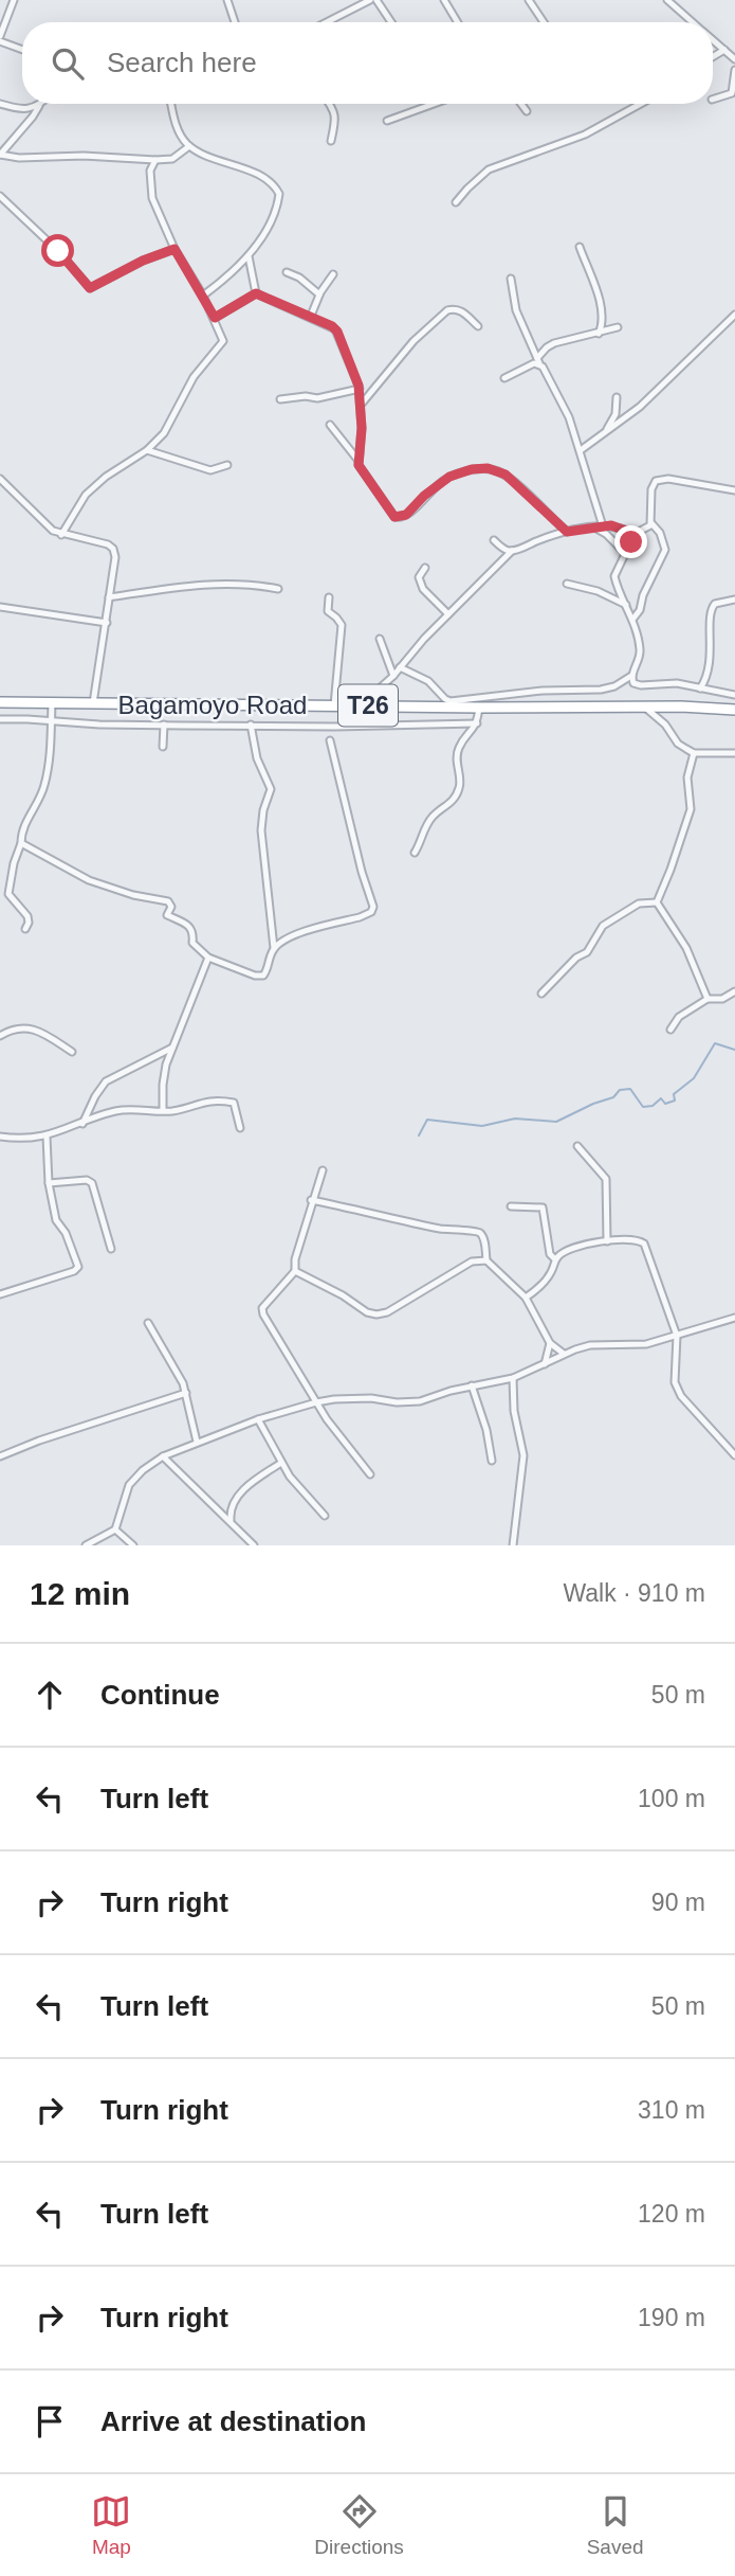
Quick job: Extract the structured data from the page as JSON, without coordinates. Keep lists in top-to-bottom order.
{
  "streets": {
    "highway": ["Bagamoyo Road", "T26"]
  },
  "page": {
    "search": "Search here",
    "heading": ["12 min", "Walk · 910 m"],
    "list": [
      ["Continue", "50 m"],
      ["Turn left", "100 m"],
      ["Turn right", "90 m"],
      ["Turn left", "50 m"],
      ["Turn right", "310 m"],
      ["Turn left", "120 m"],
      ["Turn right", "190 m"],
      "Arrive at destination"
    ],
    "nav": ["Map", "Directions", "Saved"]
  }
}
